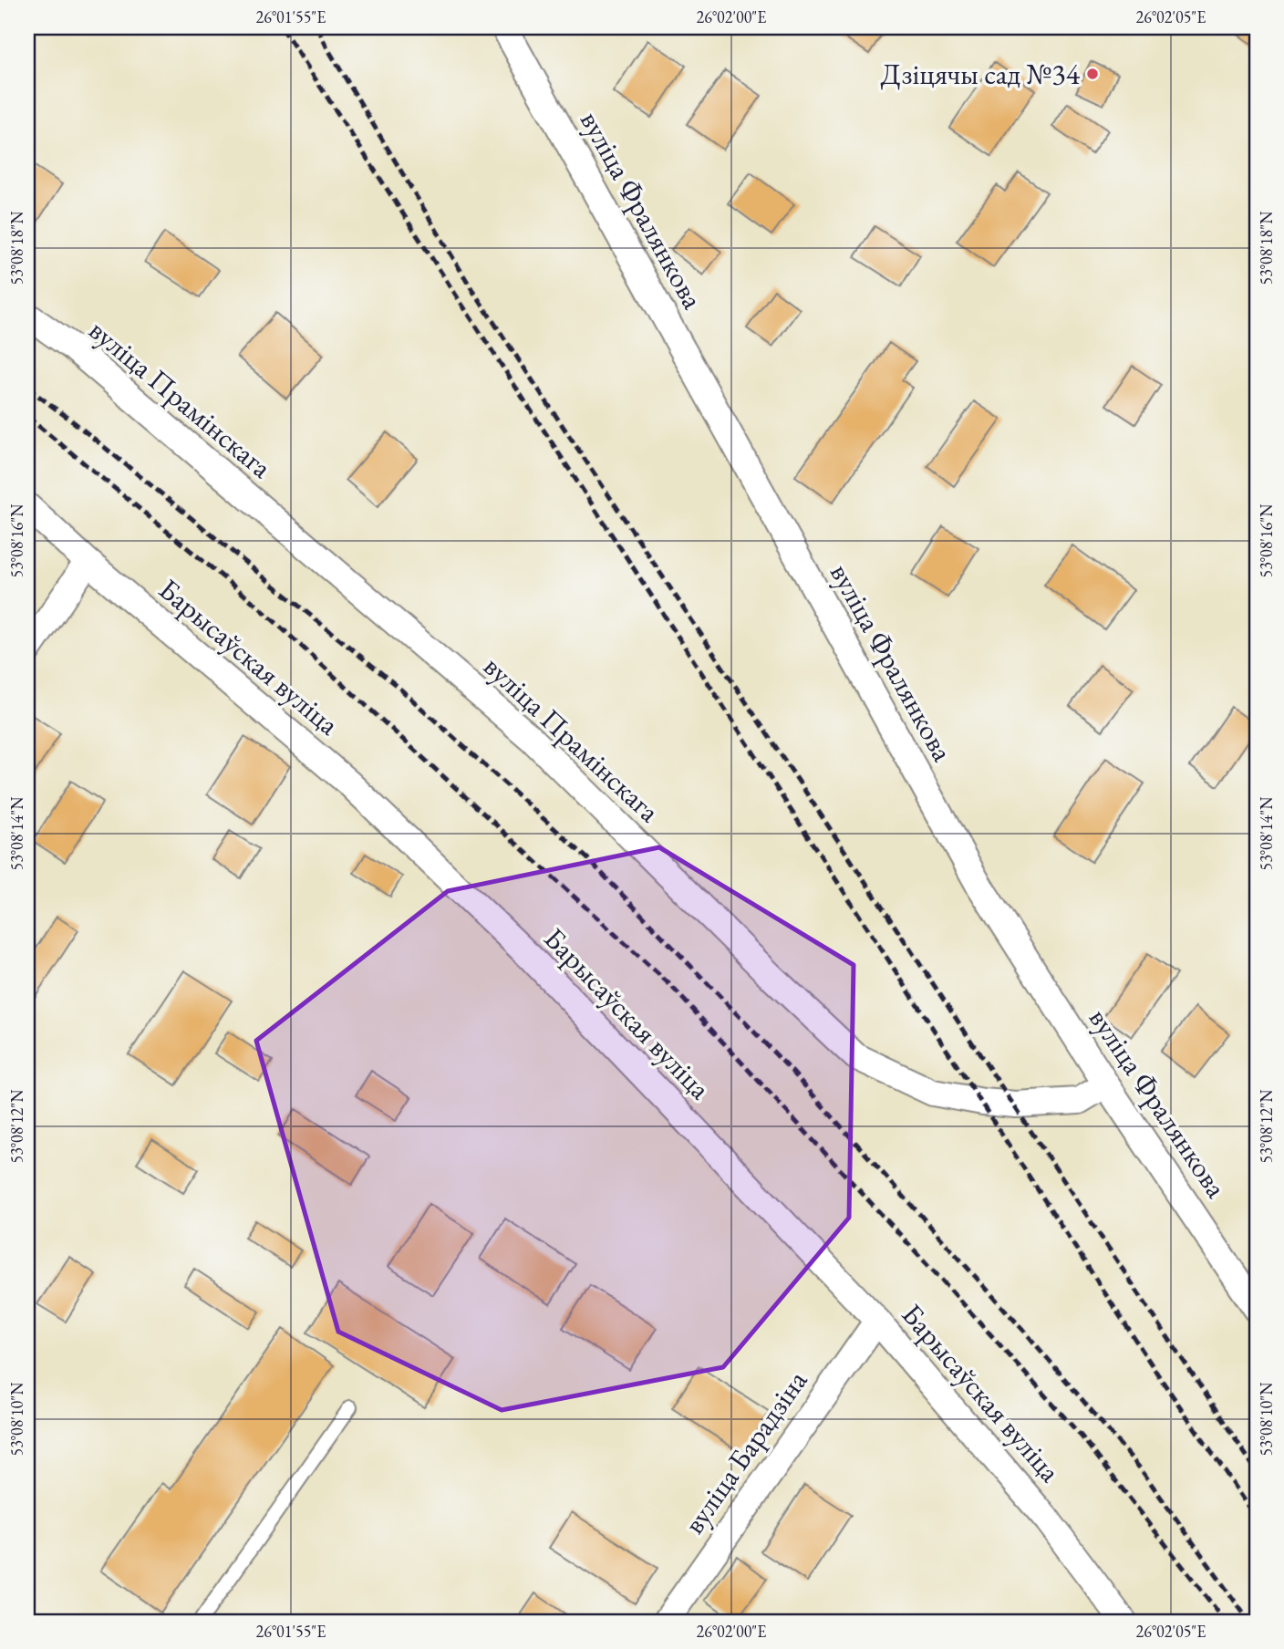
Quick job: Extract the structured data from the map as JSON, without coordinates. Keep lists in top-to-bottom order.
{
  "streets": {
    "street": [
      "вуліца Фралянкова",
      "вуліца Прамінскага",
      "Барысаўская вуліца",
      "вуліца Барадзіна"
    ]
  },
  "crossings": [
    ["вуліца Фралянкова", "вуліца Прамінскага"],
    ["Барысаўская вуліца", "вуліца Барадзіна"]
  ],
  "places": ["Дзіцячы сад №34"],
  "coordinates": [
    "26°01'55\"E",
    "26°02'00\"E",
    "26°02'05\"E",
    "53°08'18\"N",
    "53°08'16\"N",
    "53°08'14\"N",
    "53°08'12\"N",
    "53°08'10\"N"
  ]
}
